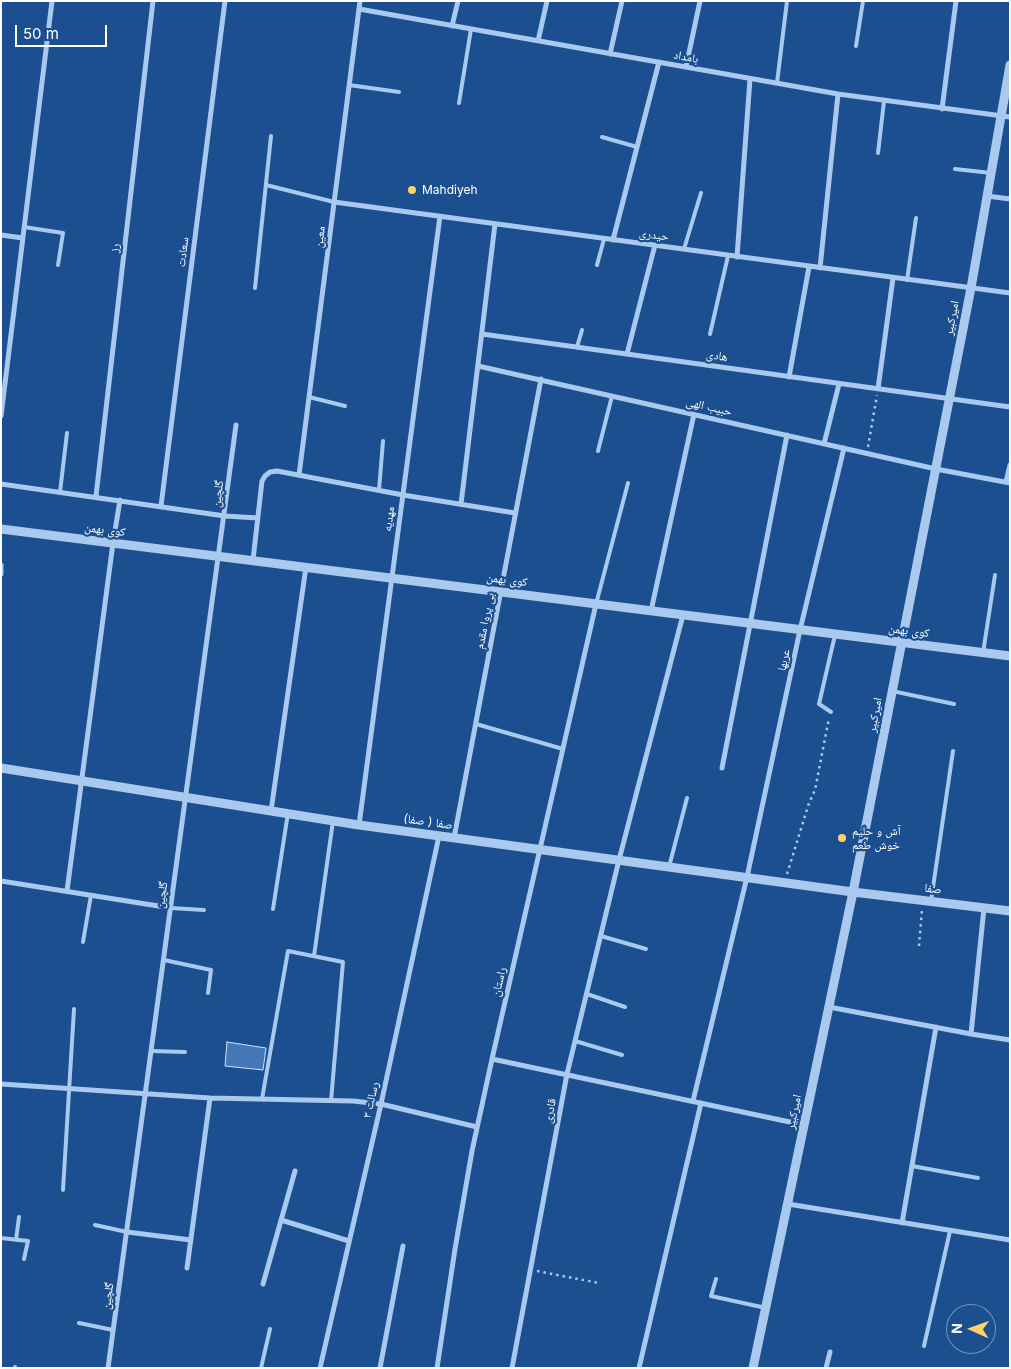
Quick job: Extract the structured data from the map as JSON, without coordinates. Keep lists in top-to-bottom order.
{
  "streets": {
    "street": [
      "بامداد",
      "حیدری",
      "معین",
      "رز",
      "سعادت",
      "امیرکبیر",
      "هادی",
      "حبیب الهی",
      "گلچین",
      "مهدیه",
      "کوی بهمن",
      "بی پروا مقدم",
      "عربها",
      "صفا ( صفا)",
      "صفا",
      "راستان",
      "رسالت ۳",
      "قادری"
    ]
  },
  "crossings": [
    ["بامداد", "معین"],
    ["بامداد", "امیرکبیر"],
    ["حیدری", "معین"],
    ["حیدری", "امیرکبیر"],
    ["حیدری", "مهدیه"],
    ["امیرکبیر", "هادی"],
    ["امیرکبیر", "حبیب الهی"],
    ["امیرکبیر", "کوی بهمن"],
    ["امیرکبیر", "صفا ( صفا)"],
    ["امیرکبیر", "صفا"],
    ["حبیب الهی", "بی پروا مقدم"],
    ["حبیب الهی", "عربها"],
    ["گلچین", "کوی بهمن"],
    ["گلچین", "صفا ( صفا)"],
    ["مهدیه", "کوی بهمن"],
    ["مهدیه", "صفا ( صفا)"],
    ["کوی بهمن", "بی پروا مقدم"],
    ["کوی بهمن", "عربها"],
    ["کوی بهمن", "راستان"],
    ["کوی بهمن", "قادری"],
    ["بی پروا مقدم", "صفا ( صفا)"],
    ["عربها", "صفا ( صفا)"],
    ["صفا ( صفا)", "صفا"],
    ["صفا ( صفا)", "راستان"],
    ["صفا ( صفا)", "رسالت ۳"],
    ["صفا ( صفا)", "قادری"]
  ],
  "places": ["Mahdiyeh", "آش و حلیم خوش طعم"],
  "scale_bar": "50 m",
  "north": "left"
}
